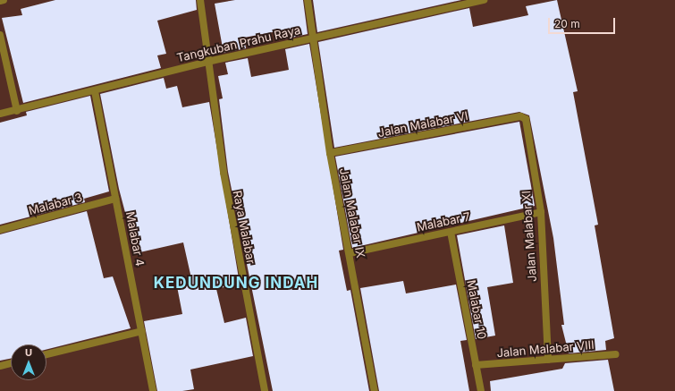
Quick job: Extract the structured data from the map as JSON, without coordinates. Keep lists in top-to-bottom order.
{
  "streets": {
    "street": [
      "Tangkuban Prahu Raya",
      "Jalan Malabar VI",
      "Malabar 3",
      "Jalan Malabar IX",
      "Malabar 7",
      "Raya Malabar",
      "Jalan Malabar XI",
      "Malabar 4",
      "Malabar 10",
      "Jalan Malabar VIII"
    ]
  },
  "crossings": [
    ["Tangkuban Prahu Raya", "Jalan Malabar IX"],
    ["Tangkuban Prahu Raya", "Raya Malabar"],
    ["Tangkuban Prahu Raya", "Malabar 4"],
    ["Jalan Malabar VI", "Jalan Malabar IX"],
    ["Jalan Malabar VI", "Jalan Malabar XI"],
    ["Malabar 3", "Malabar 4"],
    ["Jalan Malabar IX", "Malabar 7"],
    ["Malabar 7", "Jalan Malabar XI"],
    ["Malabar 7", "Malabar 10"],
    ["Jalan Malabar XI", "Jalan Malabar VIII"],
    ["Malabar 10", "Jalan Malabar VIII"]
  ],
  "districts": ["KEDUNDUNG INDAH"],
  "scale_bar": "20 m",
  "north": "top"
}
